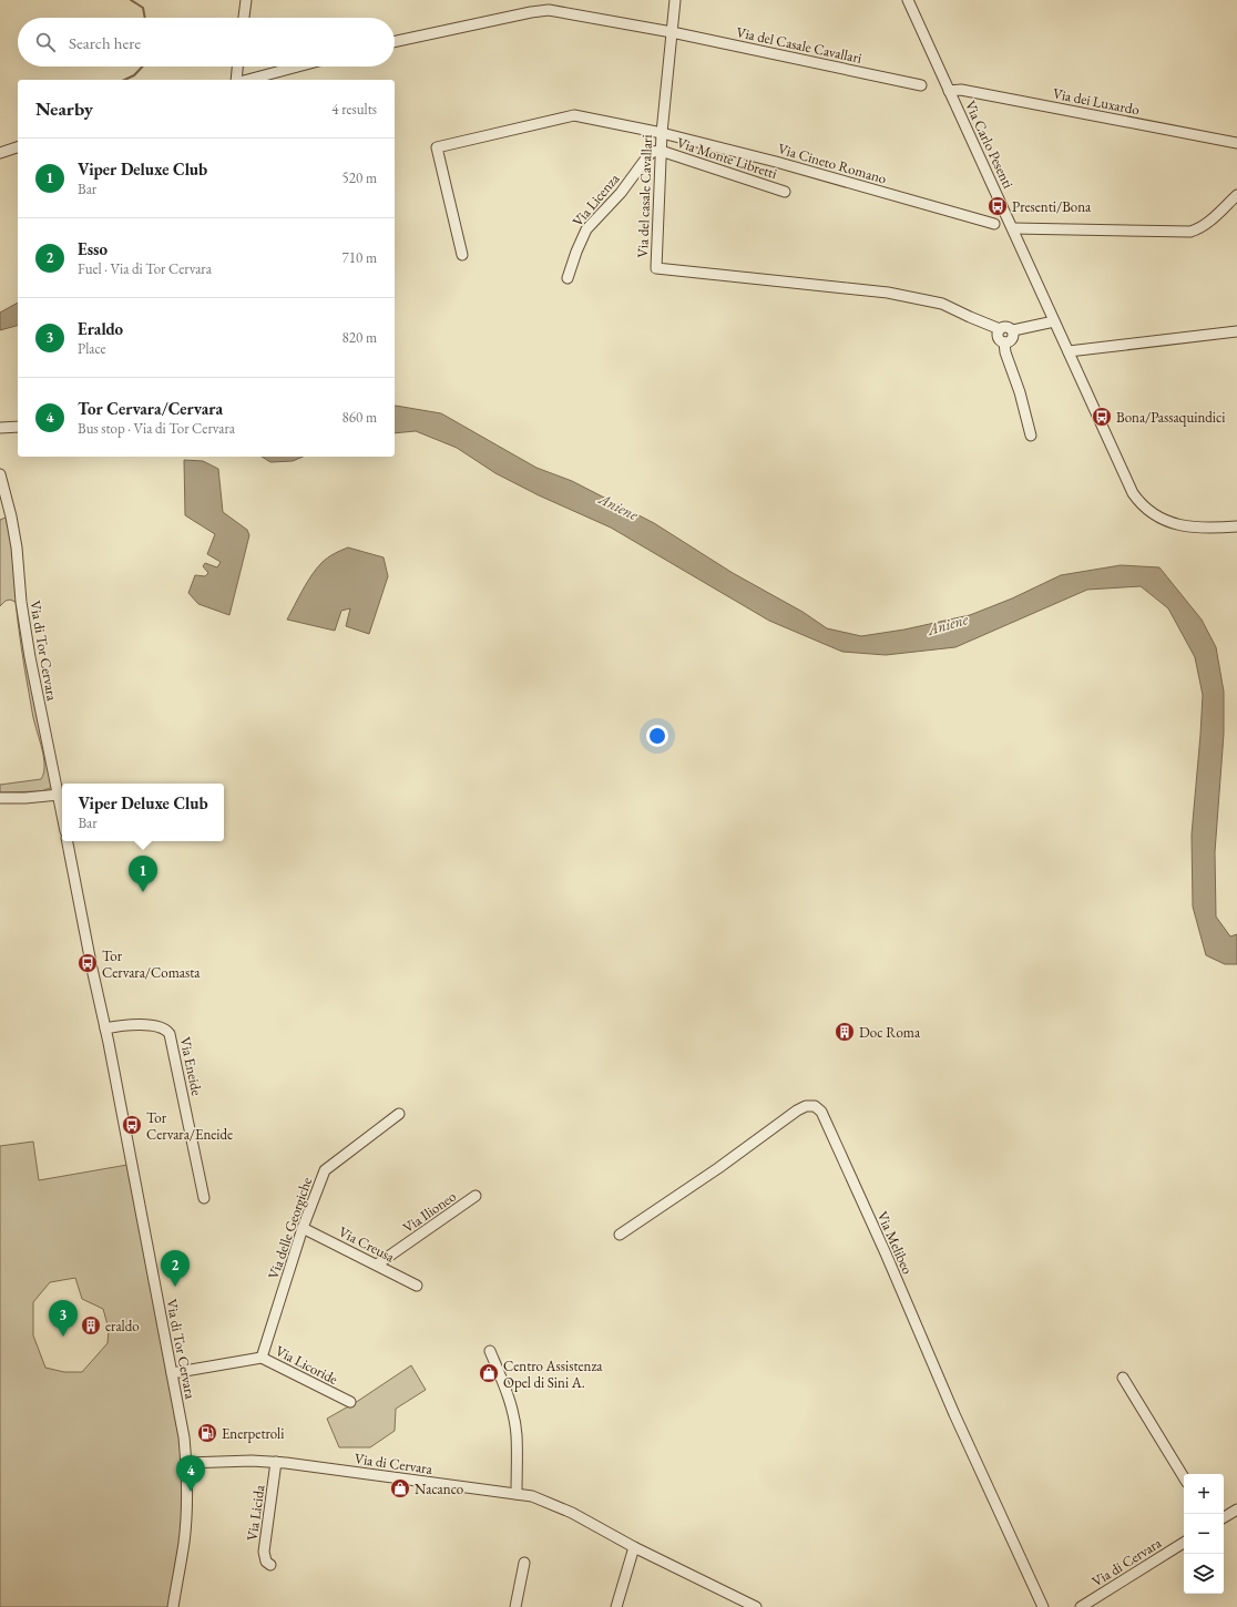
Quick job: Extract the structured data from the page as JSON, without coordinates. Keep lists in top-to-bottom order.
{
  "streets": {
    "street": [
      "Via del Casale Cavallari",
      "Via dei Luxardo",
      "Via Carlo Pesenti",
      "Via Monte Libretti",
      "Via Cineto Romano",
      "Via del casale Cavallari",
      "Via Licenza",
      "Via di Tor Cervara",
      "Via Eneide",
      "Via Ilioneo",
      "Via delle Georgiche",
      "Via Melibeo",
      "Via Creusa",
      "Via Licoride",
      "Via di Cervara",
      "Via Licida"
    ]
  },
  "crossings": [
    ["Via del Casale Cavallari", "Via del casale Cavallari"],
    ["Via dei Luxardo", "Via Carlo Pesenti"],
    ["Via Monte Libretti", "Via del casale Cavallari"],
    ["Via Monte Libretti", "Via Licenza"],
    ["Via Cineto Romano", "Via del casale Cavallari"],
    ["Via del casale Cavallari", "Via Licenza"],
    ["Via di Tor Cervara", "Via Eneide"],
    ["Via di Tor Cervara", "Via Licoride"],
    ["Via di Tor Cervara", "Via di Cervara"],
    ["Via Ilioneo", "Via Creusa"],
    ["Via delle Georgiche", "Via Creusa"],
    ["Via delle Georgiche", "Via Licoride"],
    ["Via di Cervara", "Via Licida"]
  ],
  "water": ["Aniene"],
  "places": {
    "bus stop": [
      "Presenti/Bona",
      "Bona/Passaquindici",
      "Tor Cervara/Comasta",
      "Tor Cervara/Eneide"
    ],
    "building": ["Doc Roma", "eraldo"],
    "shop": ["Centro Assistenza Opel di Sini A.", "Nacanco"],
    "fuel station": ["Enerpetroli"]
  },
  "page": {
    "search": "Search here",
    "heading": ["Nearby", "4 results"],
    "list": [
      {
        "mark": "1",
        "name": "Viper Deluxe Club",
        "note": "Bar",
        "value": "520 m"
      },
      {
        "mark": "2",
        "name": "Esso",
        "note": "Fuel · Via di Tor Cervara",
        "value": "710 m"
      },
      {
        "mark": "3",
        "name": "Eraldo",
        "note": "Place",
        "value": "820 m"
      },
      {
        "mark": "4",
        "name": "Tor Cervara/Cervara",
        "note": "Bus stop · Via di Tor Cervara",
        "value": "860 m"
      }
    ],
    "popup": ["Viper Deluxe Club", "Bar"],
    "pins": [
      "1",
      "2",
      "3",
      "4"
    ],
    "map_buttons": ["+", "−"]
  }
}
